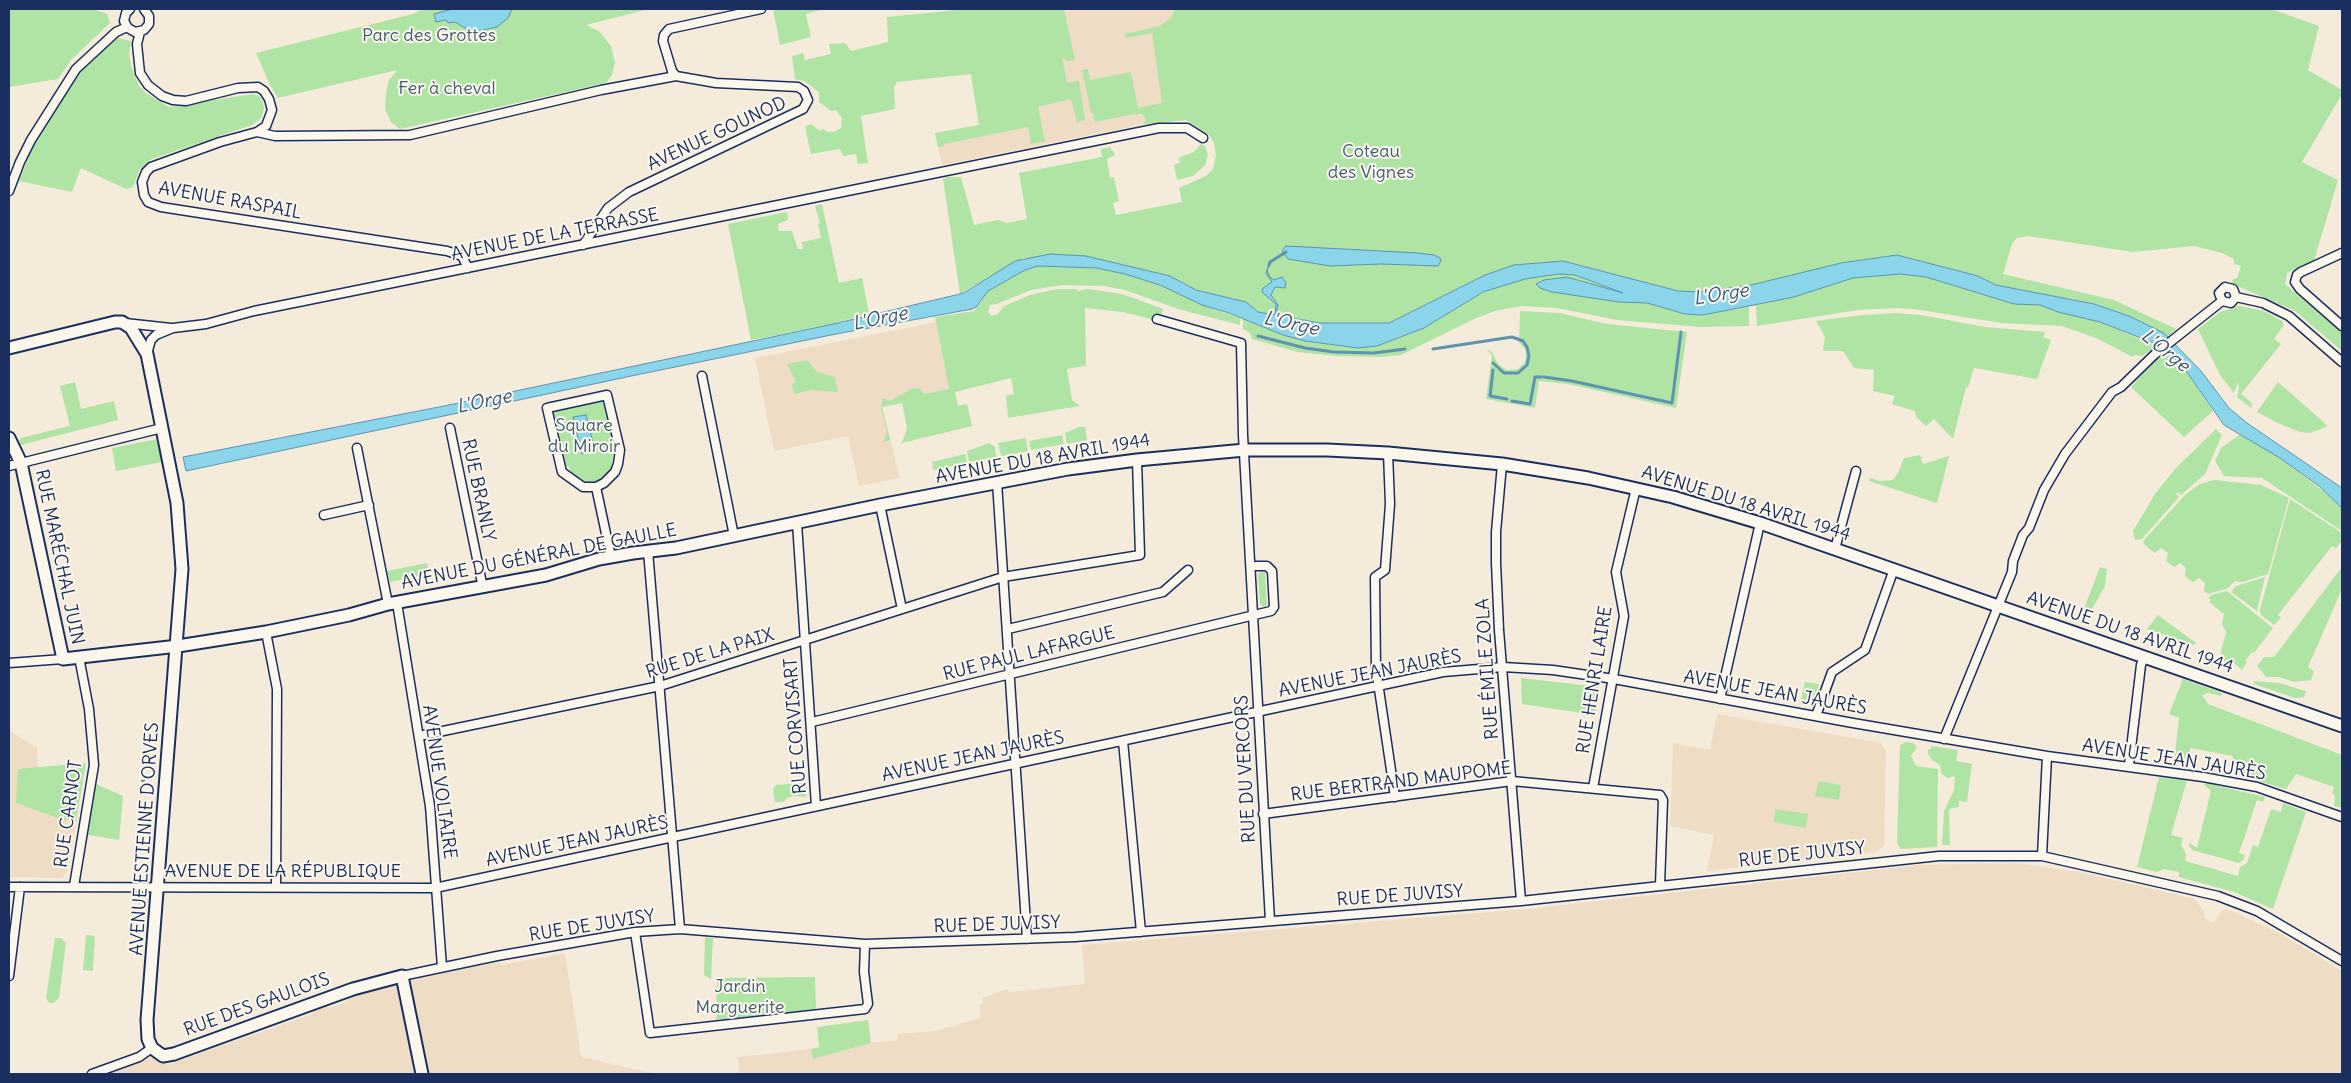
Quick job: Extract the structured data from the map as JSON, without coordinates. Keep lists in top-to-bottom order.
{
  "streets": {
    "street": [
      "AVENUE GOUNOD",
      "AVENUE RASPAIL",
      "AVENUE DE LA TERRASSE",
      "AVENUE DU 18 AVRIL 1944",
      "RUE BRANLY",
      "RUE MARÉCHAL JUIN",
      "AVENUE DU GÉNÉRAL DE GAULLE",
      "RUE DE LA PAIX",
      "RUE PAUL LAFARGUE",
      "RUE ÉMILE ZOLA",
      "AVENUE JEAN JAURÈS",
      "RUE HENRI LAIRE",
      "RUE CORVISART",
      "RUE DU VERCORS",
      "AVENUE VOLTAIRE",
      "RUE BERTRAND MAUPOME",
      "RUE CARNOT",
      "AVENUE ESTIENNE D'ORVES",
      "RUE DE JUVISY",
      "AVENUE DE LA RÉPUBLIQUE",
      "RUE DES GAULOIS"
    ]
  },
  "crossings": [
    ["AVENUE GOUNOD", "AVENUE DE LA TERRASSE"],
    ["AVENUE RASPAIL", "AVENUE DE LA TERRASSE"],
    ["AVENUE DE LA TERRASSE", "AVENUE ESTIENNE D'ORVES"],
    ["AVENUE DU 18 AVRIL 1944", "AVENUE DU GÉNÉRAL DE GAULLE"],
    ["AVENUE DU 18 AVRIL 1944", "RUE DE LA PAIX"],
    ["AVENUE DU 18 AVRIL 1944", "RUE ÉMILE ZOLA"],
    ["AVENUE DU 18 AVRIL 1944", "RUE HENRI LAIRE"],
    ["AVENUE DU 18 AVRIL 1944", "RUE DU VERCORS"],
    ["RUE BRANLY", "AVENUE DU GÉNÉRAL DE GAULLE"],
    ["RUE MARÉCHAL JUIN", "AVENUE DU GÉNÉRAL DE GAULLE"],
    ["AVENUE DU GÉNÉRAL DE GAULLE", "RUE CORVISART"],
    ["AVENUE DU GÉNÉRAL DE GAULLE", "AVENUE VOLTAIRE"],
    ["AVENUE DU GÉNÉRAL DE GAULLE", "RUE CARNOT"],
    ["AVENUE DU GÉNÉRAL DE GAULLE", "AVENUE ESTIENNE D'ORVES"],
    ["RUE DE LA PAIX", "RUE CORVISART"],
    ["RUE DE LA PAIX", "AVENUE VOLTAIRE"],
    ["RUE PAUL LAFARGUE", "RUE CORVISART"],
    ["RUE PAUL LAFARGUE", "RUE DU VERCORS"],
    ["RUE ÉMILE ZOLA", "AVENUE JEAN JAURÈS"],
    ["RUE ÉMILE ZOLA", "RUE BERTRAND MAUPOME"],
    ["RUE ÉMILE ZOLA", "RUE DE JUVISY"],
    ["AVENUE JEAN JAURÈS", "RUE HENRI LAIRE"],
    ["AVENUE JEAN JAURÈS", "RUE CORVISART"],
    ["AVENUE JEAN JAURÈS", "RUE DU VERCORS"],
    ["AVENUE JEAN JAURÈS", "AVENUE VOLTAIRE"],
    ["AVENUE JEAN JAURÈS", "AVENUE DE LA RÉPUBLIQUE"],
    ["RUE HENRI LAIRE", "RUE BERTRAND MAUPOME"],
    ["RUE DU VERCORS", "RUE BERTRAND MAUPOME"],
    ["RUE DU VERCORS", "RUE DE JUVISY"],
    ["AVENUE VOLTAIRE", "RUE DE JUVISY"],
    ["AVENUE VOLTAIRE", "AVENUE DE LA RÉPUBLIQUE"],
    ["AVENUE VOLTAIRE", "RUE DES GAULOIS"],
    ["RUE BERTRAND MAUPOME", "RUE DE JUVISY"],
    ["RUE CARNOT", "AVENUE DE LA RÉPUBLIQUE"],
    ["AVENUE ESTIENNE D'ORVES", "AVENUE DE LA RÉPUBLIQUE"],
    ["AVENUE ESTIENNE D'ORVES", "RUE DES GAULOIS"],
    ["RUE DE JUVISY", "RUE DES GAULOIS"]
  ],
  "water": ["L'Orge"],
  "parks": [
    "Parc des Grottes",
    "Fer à cheval",
    "Coteau des Vignes",
    "Square du Miroir",
    "Jardin Marguerite"
  ]
}
